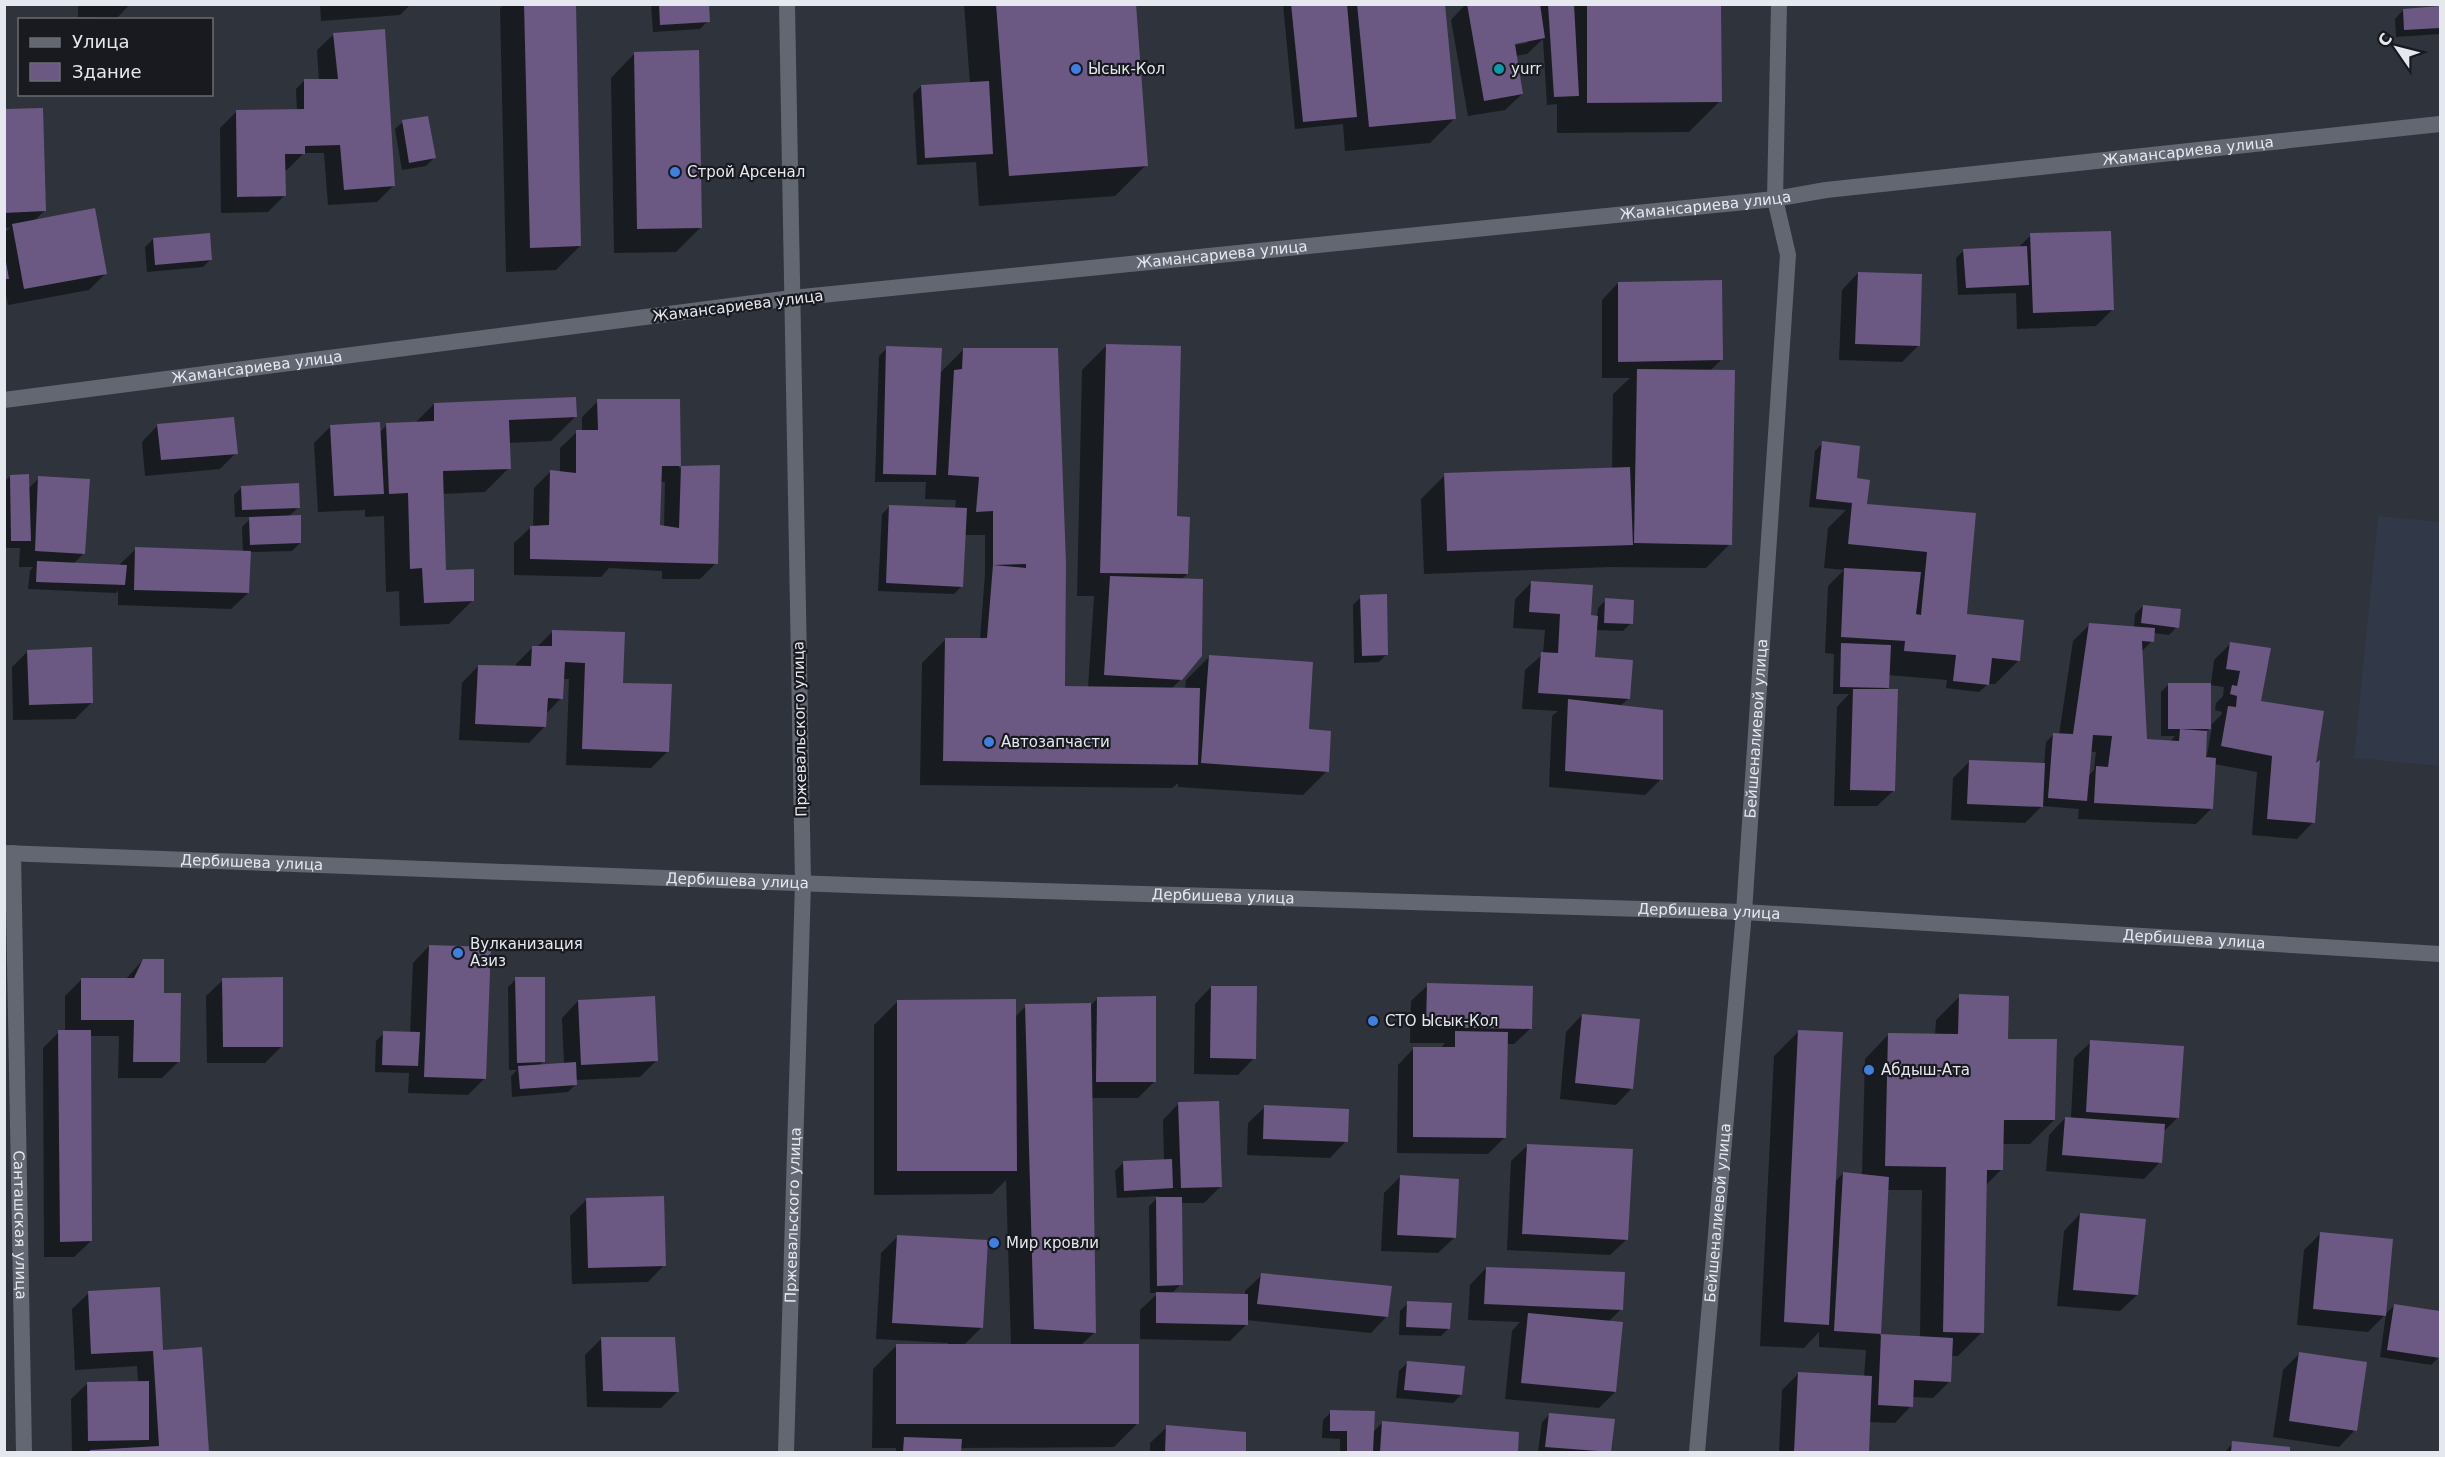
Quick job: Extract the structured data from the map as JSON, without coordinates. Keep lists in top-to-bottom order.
{
  "streets": {
    "street": [
      "Жамансариева улица",
      "Бейшеналиевой улица",
      "Пржевальского улица",
      "Дербишева улица",
      "Санташская улица"
    ]
  },
  "crossings": [
    ["Жамансариева улица", "Бейшеналиевой улица"],
    ["Жамансариева улица", "Пржевальского улица"],
    ["Бейшеналиевой улица", "Дербишева улица"],
    ["Пржевальского улица", "Дербишева улица"],
    ["Дербишева улица", "Санташская улица"]
  ],
  "places": [
    "Ысык-Кол",
    "yurr",
    "Строй Арсенал",
    "Автозапчасти",
    "Вулканизация Азиз",
    "СТО Ысык-Кол",
    "Абдыш-Ата",
    "Мир кровли"
  ],
  "legend": ["Улица", "Здание"],
  "north": "top left"
}
